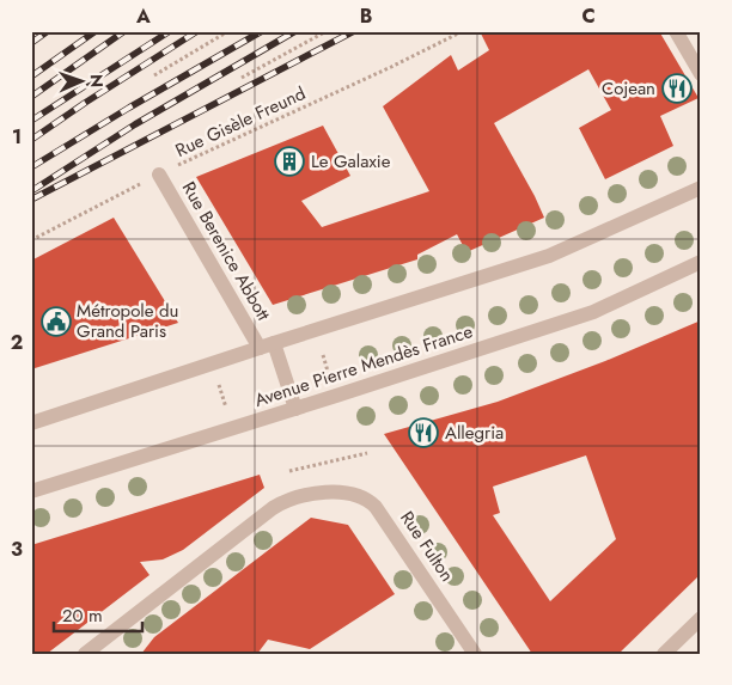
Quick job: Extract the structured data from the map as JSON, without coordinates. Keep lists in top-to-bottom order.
{
  "streets": {
    "street": ["Rue Berenice Abbott", "Avenue Pierre Mendès France", "Rue Fulton"],
    "path": ["Rue Gisèle Freund"]
  },
  "crossings": [
    ["Rue Gisèle Freund", "Rue Berenice Abbott"],
    ["Rue Berenice Abbott", "Avenue Pierre Mendès France"]
  ],
  "places": {
    "restaurant": ["Cojean", "Allegria"],
    "building": ["Le Galaxie"],
    "public building": ["Métropole du Grand Paris"]
  },
  "scale_bar": "20 m",
  "north": "right",
  "grid": {
    "columns": ["A", "B", "C"],
    "rows": ["1", "2", "3"]
  }
}
